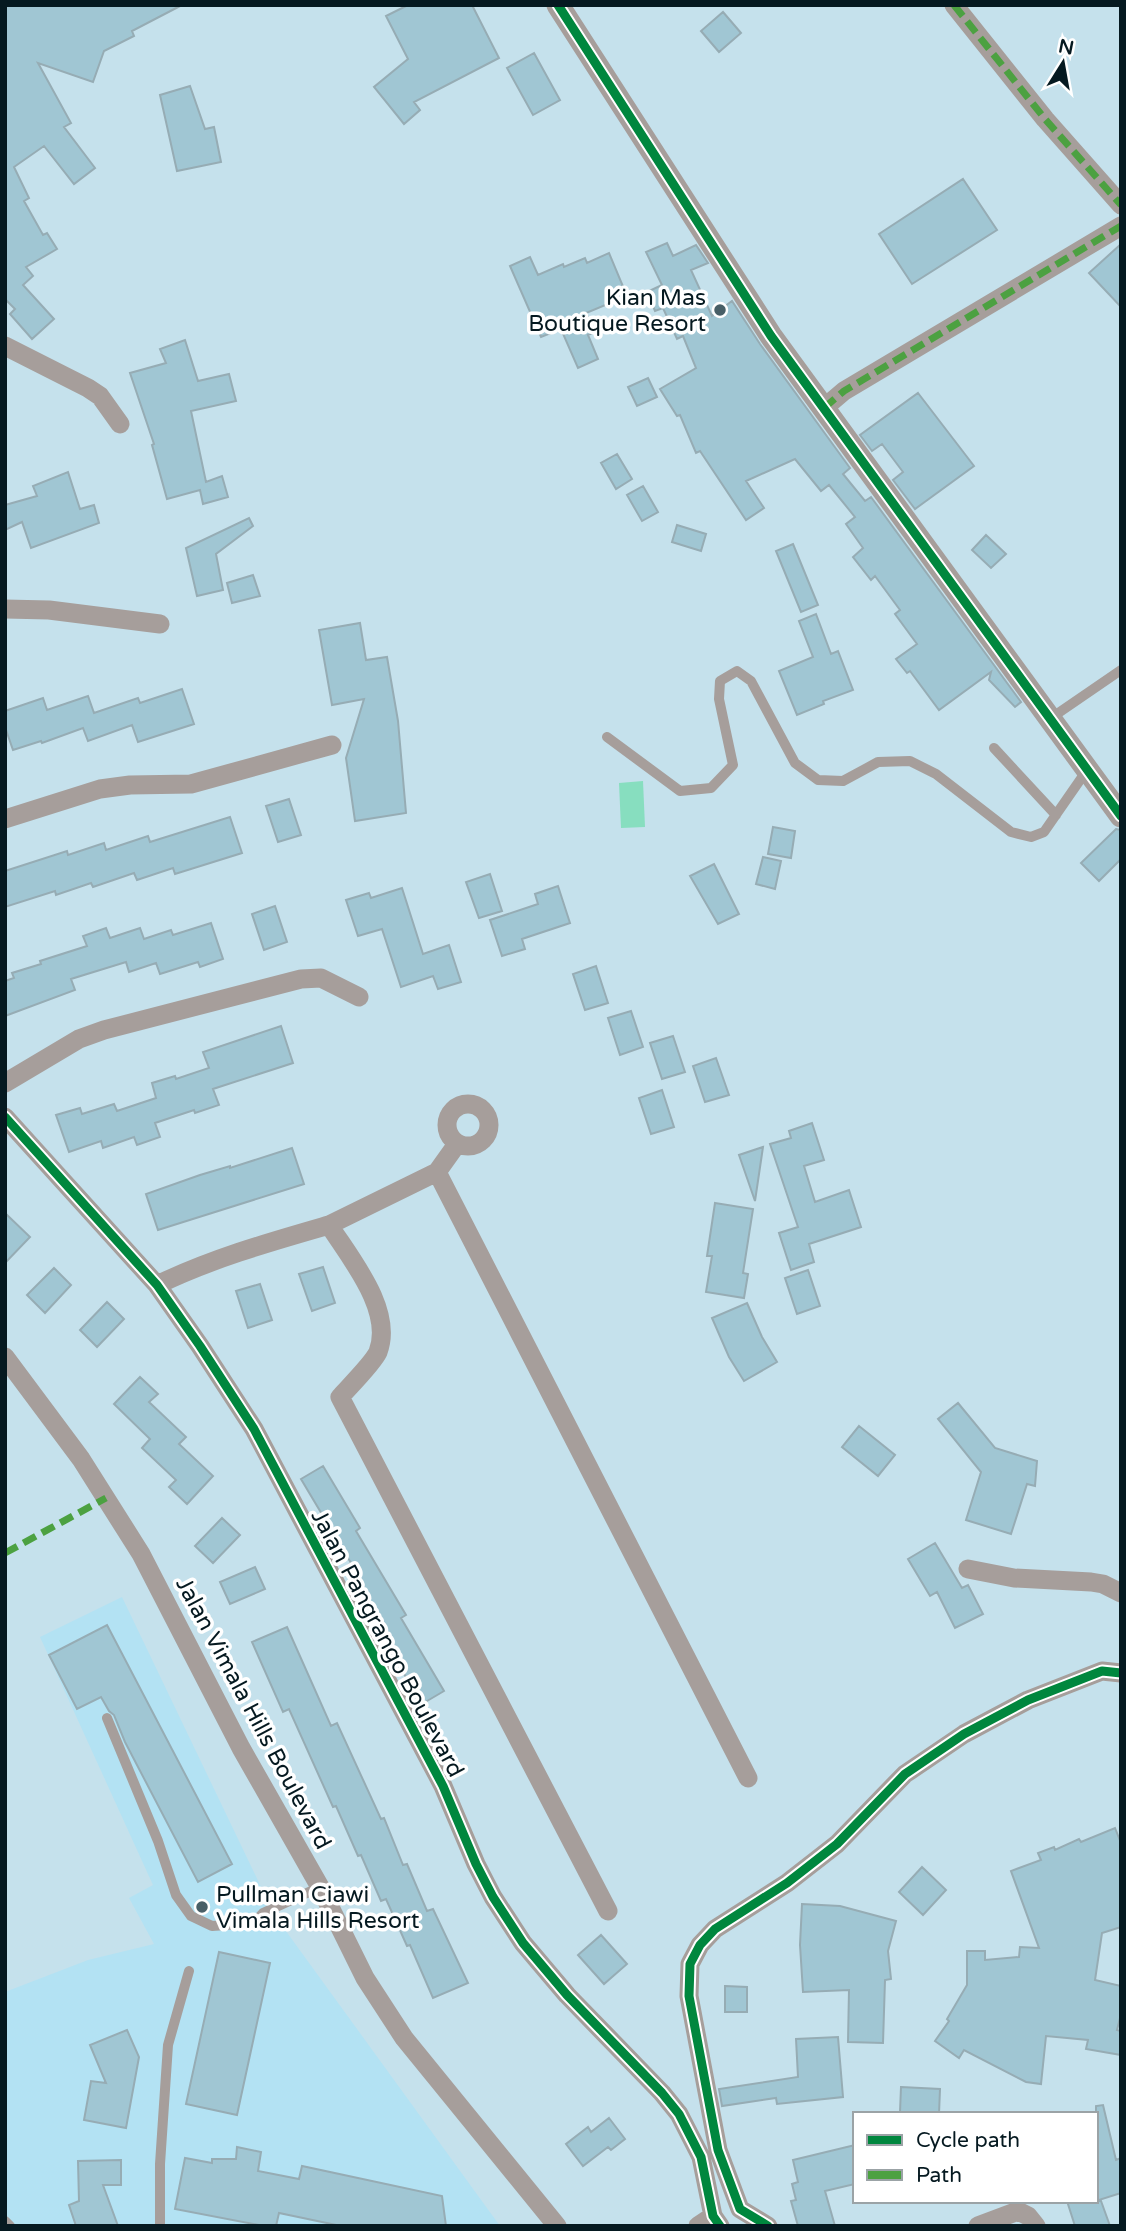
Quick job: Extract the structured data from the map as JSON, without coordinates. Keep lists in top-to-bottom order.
{
  "streets": {
    "street": ["Jalan Pangrango Boulevard", "Jalan Vimala Hills Boulevard"]
  },
  "places": ["Kian Mas Boutique Resort", "Pullman Ciawi Vimala Hills Resort"],
  "legend": ["Cycle path", "Path"],
  "north": "top"
}
